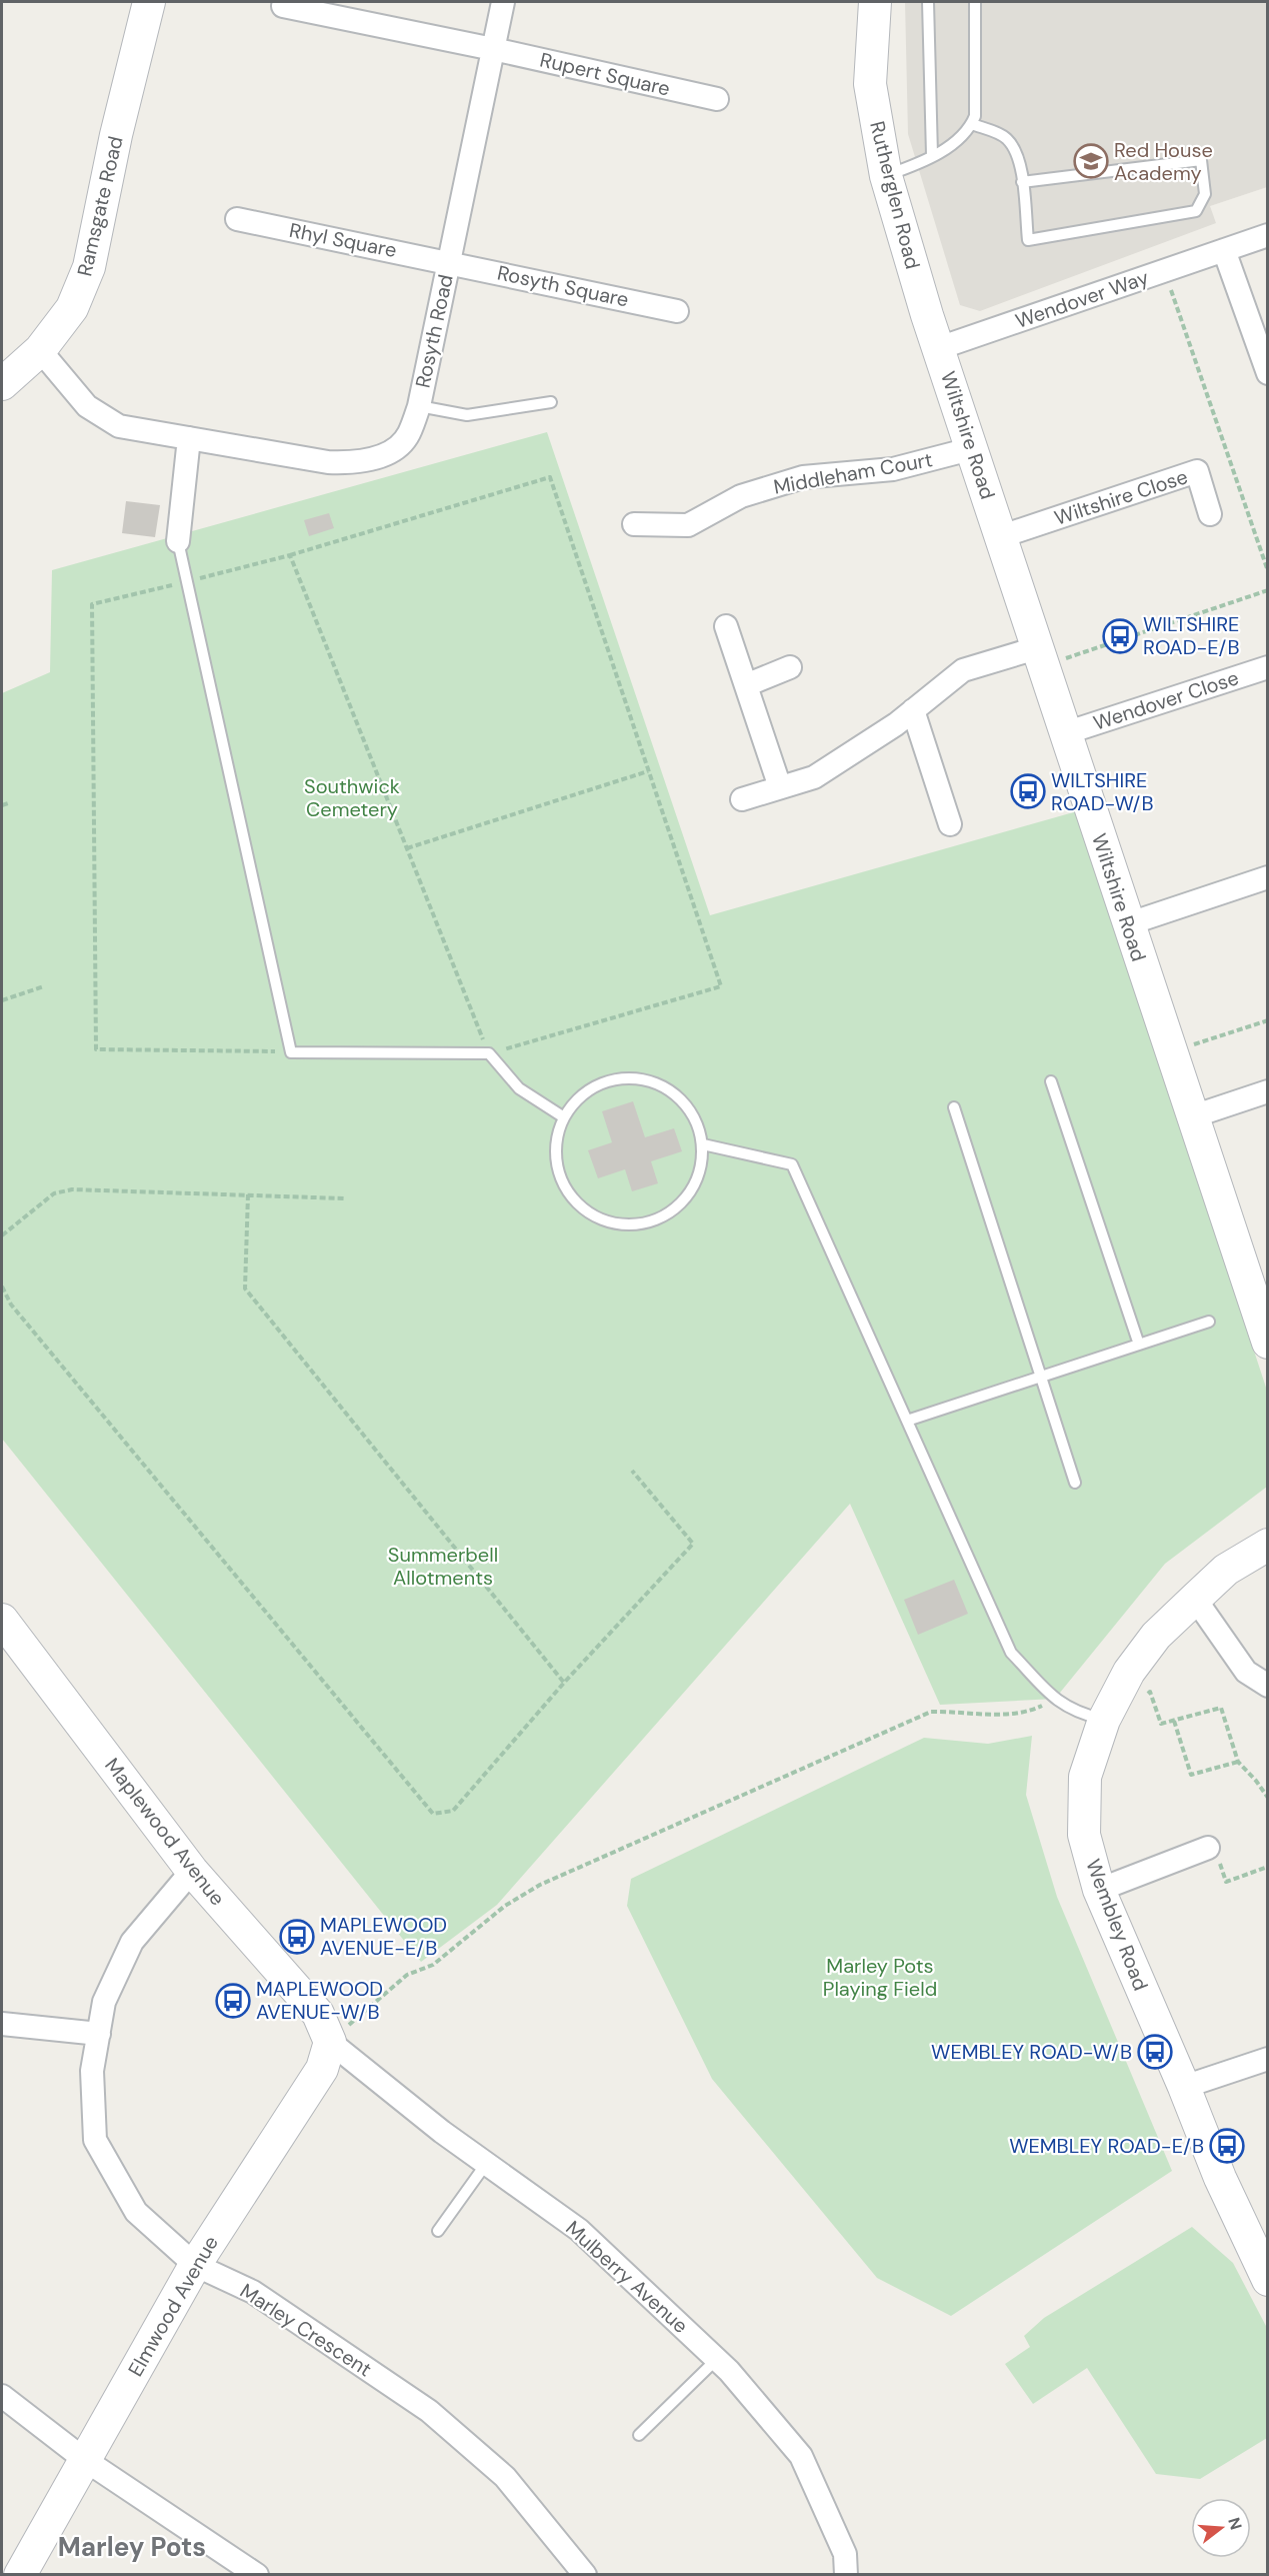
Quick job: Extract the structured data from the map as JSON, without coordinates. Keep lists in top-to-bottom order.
{
  "streets": {
    "street": [
      "Rupert Square",
      "Rutherglen Road",
      "Ramsgate Road",
      "Rhyl Square",
      "Rosyth Square",
      "Wendover Way",
      "Rosyth Road",
      "Wiltshire Road",
      "Middleham Court",
      "Wiltshire Close",
      "Wendover Close",
      "Maplewood Avenue",
      "Wembley Road",
      "Mulberry Avenue",
      "Elmwood Avenue",
      "Marley Crescent"
    ]
  },
  "crossings": [
    ["Rupert Square", "Rosyth Road"],
    ["Rutherglen Road", "Wiltshire Road"],
    ["Ramsgate Road", "Rosyth Road"],
    ["Rhyl Square", "Rosyth Square"],
    ["Rhyl Square", "Rosyth Road"],
    ["Rosyth Square", "Rosyth Road"],
    ["Wendover Way", "Wiltshire Road"],
    ["Wiltshire Road", "Middleham Court"],
    ["Wiltshire Road", "Wiltshire Close"],
    ["Wiltshire Road", "Wendover Close"],
    ["Maplewood Avenue", "Mulberry Avenue"],
    ["Maplewood Avenue", "Elmwood Avenue"],
    ["Maplewood Avenue", "Marley Crescent"],
    ["Mulberry Avenue", "Elmwood Avenue"],
    ["Elmwood Avenue", "Marley Crescent"]
  ],
  "districts": ["Marley Pots"],
  "parks": ["Southwick Cemetery", "Summerbell Allotments", "Marley Pots Playing Field"],
  "places": {
    "school or university": ["Red House Academy"],
    "bus stop": [
      "WILTSHIRE ROAD-E/B",
      "WILTSHIRE ROAD-W/B",
      "MAPLEWOOD AVENUE-E/B",
      "MAPLEWOOD AVENUE-W/B",
      "WEMBLEY ROAD-W/B",
      "WEMBLEY ROAD-E/B"
    ]
  },
  "north": "right"
}
